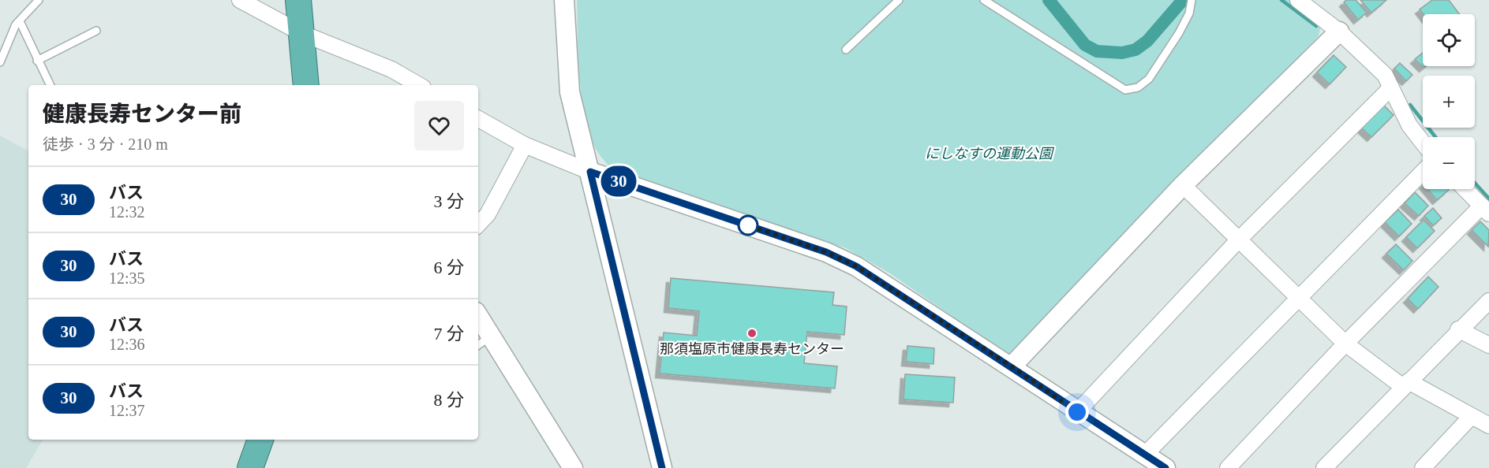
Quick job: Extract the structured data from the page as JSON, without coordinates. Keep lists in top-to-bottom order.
{
  "parks": ["にしなすの運動公園"],
  "places": ["那須塩原市健康長寿センター"],
  "lines": ["bus line 30"],
  "page": {
    "on_map": "30",
    "map_buttons": ["+", "−"],
    "heading": ["健康長寿センター前", "徒歩 · 3 分 · 210 m"],
    "list": [
      {
        "mark": "30",
        "name": "バス",
        "note": "12:32",
        "value": "3 分"
      },
      {
        "mark": "30",
        "name": "バス",
        "note": "12:35",
        "value": "6 分"
      },
      {
        "mark": "30",
        "name": "バス",
        "note": "12:36",
        "value": "7 分"
      },
      {
        "mark": "30",
        "name": "バス",
        "note": "12:37",
        "value": "8 分"
      }
    ]
  }
}
